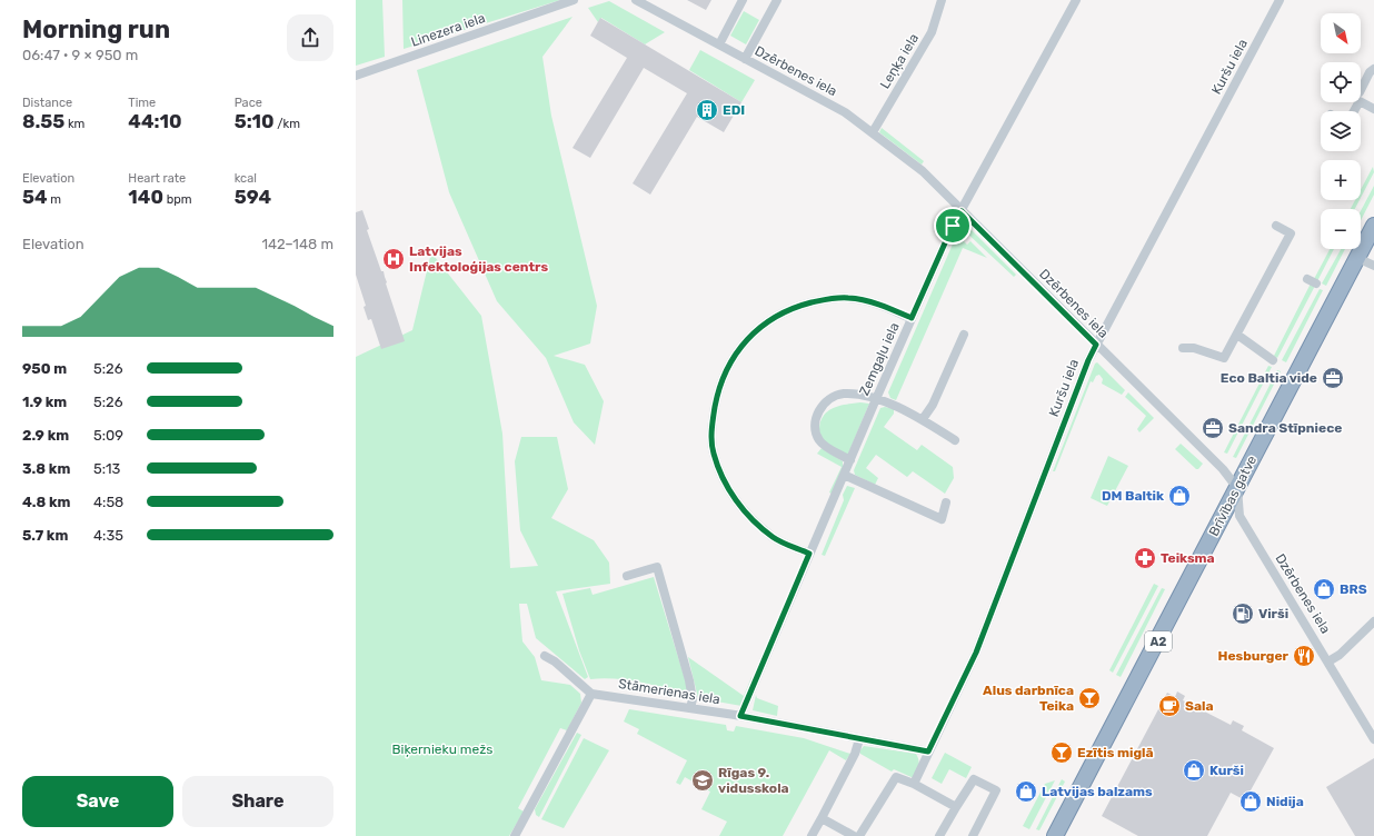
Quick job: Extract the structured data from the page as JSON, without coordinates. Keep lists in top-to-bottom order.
{
  "streets": {
    "highway": ["Brīvības gatve", "A2"],
    "street": [
      "Linezera iela",
      "Leņķa iela",
      "Kuršu iela",
      "Dzērbenes iela",
      "Zemgaļu iela",
      "Stāmerienas iela"
    ]
  },
  "crossings": [
    ["Leņķa iela", "Dzērbenes iela"],
    ["Kuršu iela", "Dzērbenes iela"],
    ["Kuršu iela", "Stāmerienas iela"],
    ["Dzērbenes iela", "Zemgaļu iela"],
    ["Dzērbenes iela", "Brīvības gatve"],
    ["Zemgaļu iela", "Stāmerienas iela"]
  ],
  "parks": ["Biķernieku mežs"],
  "places": {
    "building": ["EDI"],
    "hospital": ["Latvijas Infektoloģijas centrs"],
    "office": ["Eco Baltia vide", "Sandra Stīpniece"],
    "shop": [
      "DM Baltik",
      "BRS",
      "Kurši",
      "Latvijas balzams",
      "Nidija"
    ],
    "pharmacy": ["Teiksma"],
    "fuel station": ["Virši"],
    "restaurant": ["Hesburger"],
    "bar": ["Alus darbnīca Teika", "Ezītis miglā"],
    "cafe": ["Sala"],
    "school or university": ["Rīgas 9. vidusskola"]
  },
  "north": "bottom right",
  "page": {
    "heading": ["Morning run", "06:47 · 9 × 950 m"],
    "map_buttons": ["+", "−"],
    "stats": [
      ["Distance", "8.55 km"],
      ["Time", "44:10"],
      ["Pace", "5:10 /km"],
      ["Elevation", "54 m"],
      ["Heart rate", "140 bpm"],
      ["kcal", "594"]
    ],
    "chart": ["Elevation", "142–148 m"],
    "list": [
      {
        "name": "950 m",
        "note": "5:26"
      },
      {
        "name": "1.9 km",
        "note": "5:26"
      },
      {
        "name": "2.9 km",
        "note": "5:09"
      },
      {
        "name": "3.8 km",
        "note": "5:13"
      },
      {
        "name": "4.8 km",
        "note": "4:58"
      },
      {
        "name": "5.7 km",
        "note": "4:35"
      }
    ],
    "buttons": ["Save", "Share"]
  }
}
